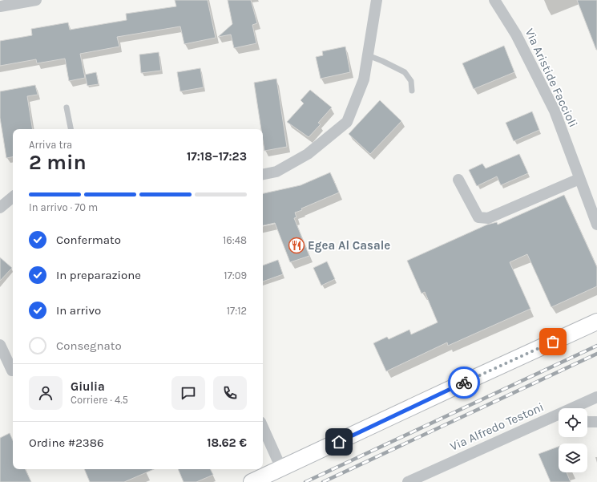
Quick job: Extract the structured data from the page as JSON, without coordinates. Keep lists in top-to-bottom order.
{
  "streets": {
    "street": ["Via Aristide Faccioli", "Via Alfredo Testoni"]
  },
  "places": {
    "restaurant": ["Egea Al Casale"]
  },
  "page": {
    "heading": ["2 min", "Arriva tra", "17:18–17:23"],
    "panel": [
      "Giulia",
      "Corriere · 4.5",
      "Ordine #2386",
      "18.62 €"
    ],
    "bar": "In arrivo · 70 m",
    "list": [
      ["Confermato", "16:48"],
      ["In preparazione", "17:09"],
      ["In arrivo", "17:12"],
      "Consegnato"
    ]
  }
}
